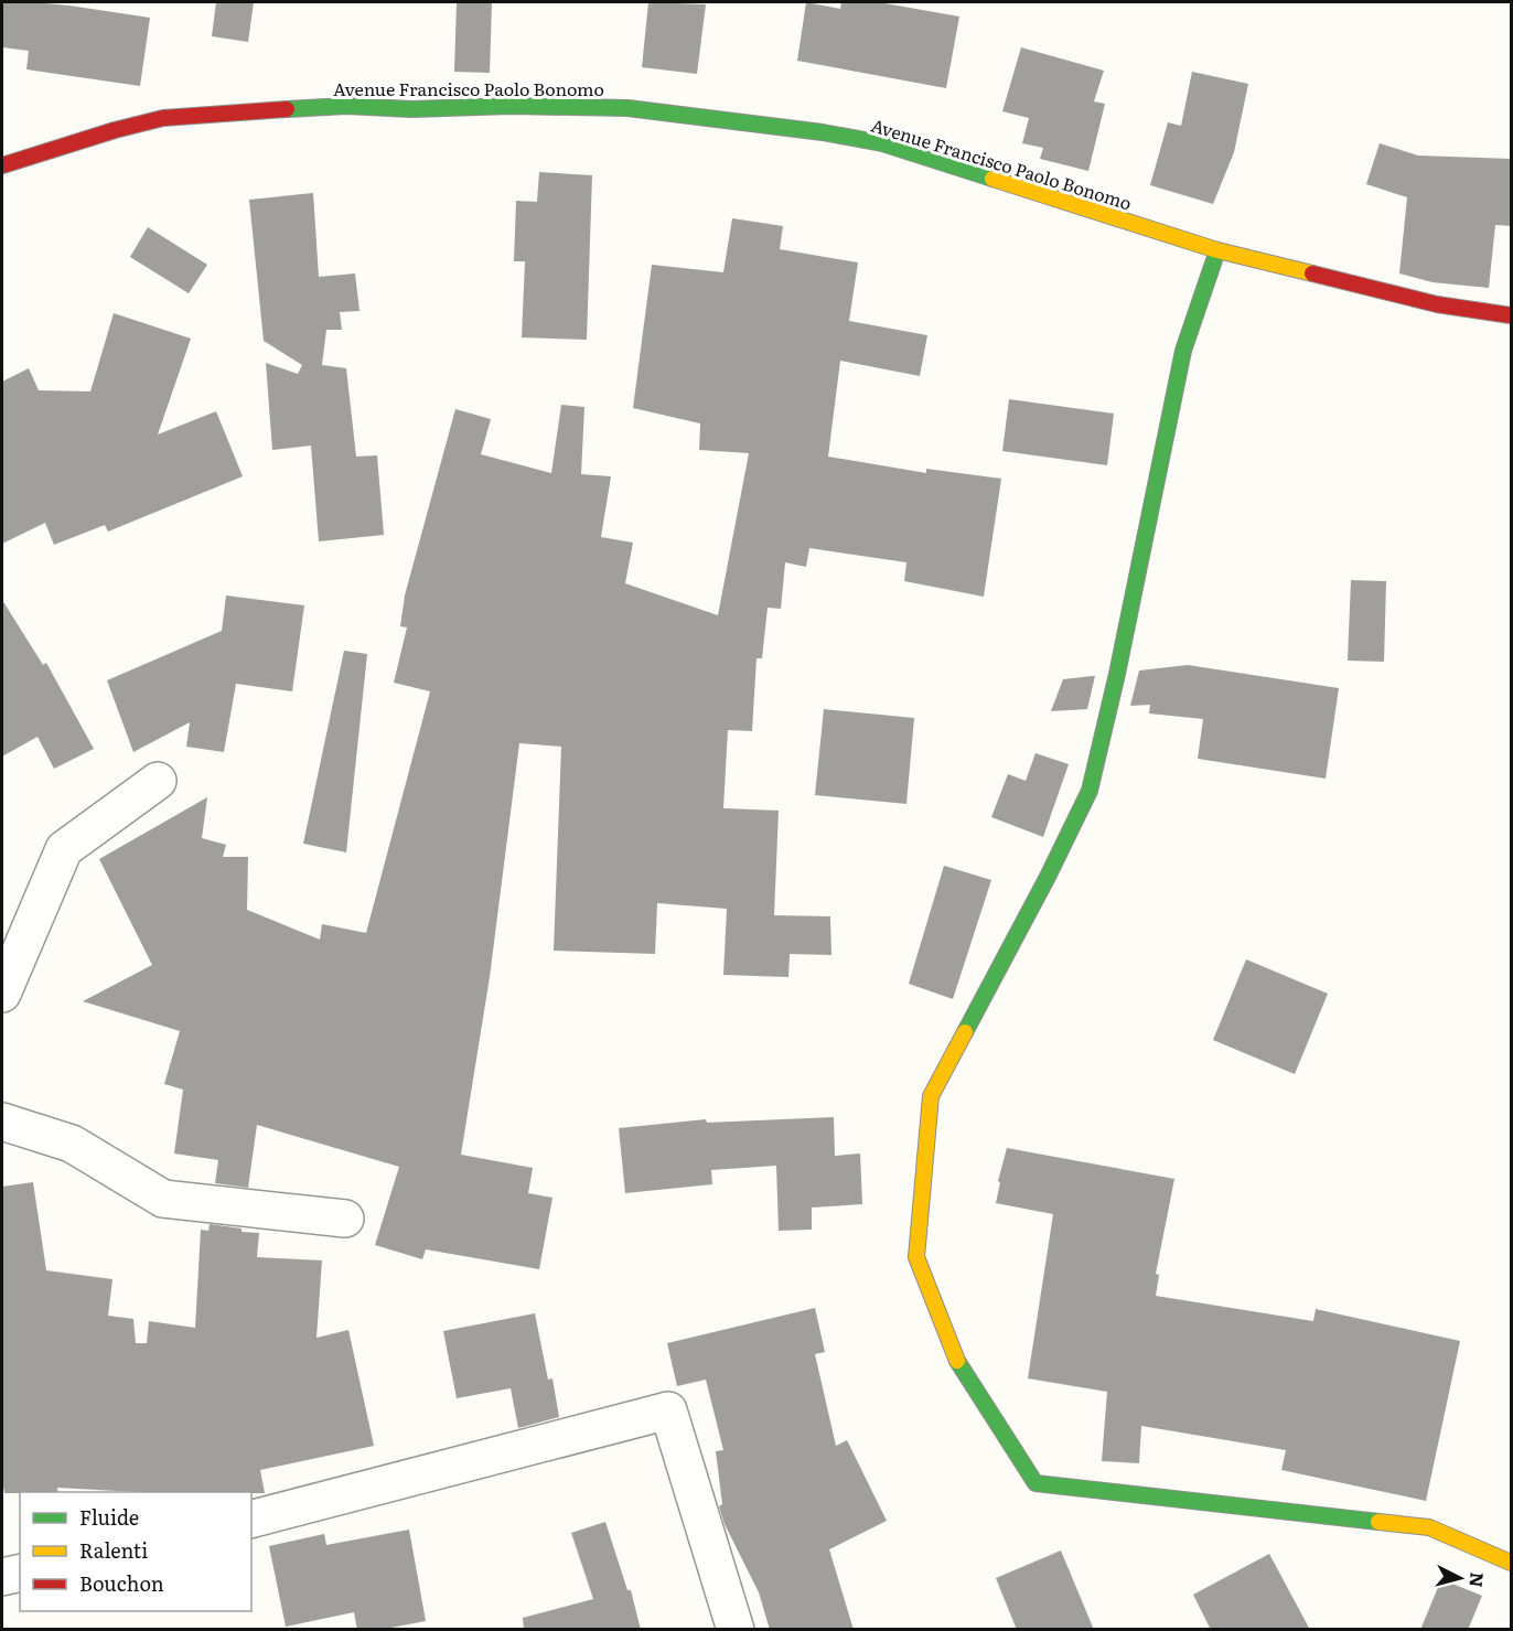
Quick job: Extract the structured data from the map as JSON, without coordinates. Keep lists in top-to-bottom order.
{
  "streets": {
    "street": ["Avenue Francisco Paolo Bonomo"]
  },
  "legend": ["Fluide", "Ralenti", "Bouchon"],
  "north": "right"
}
